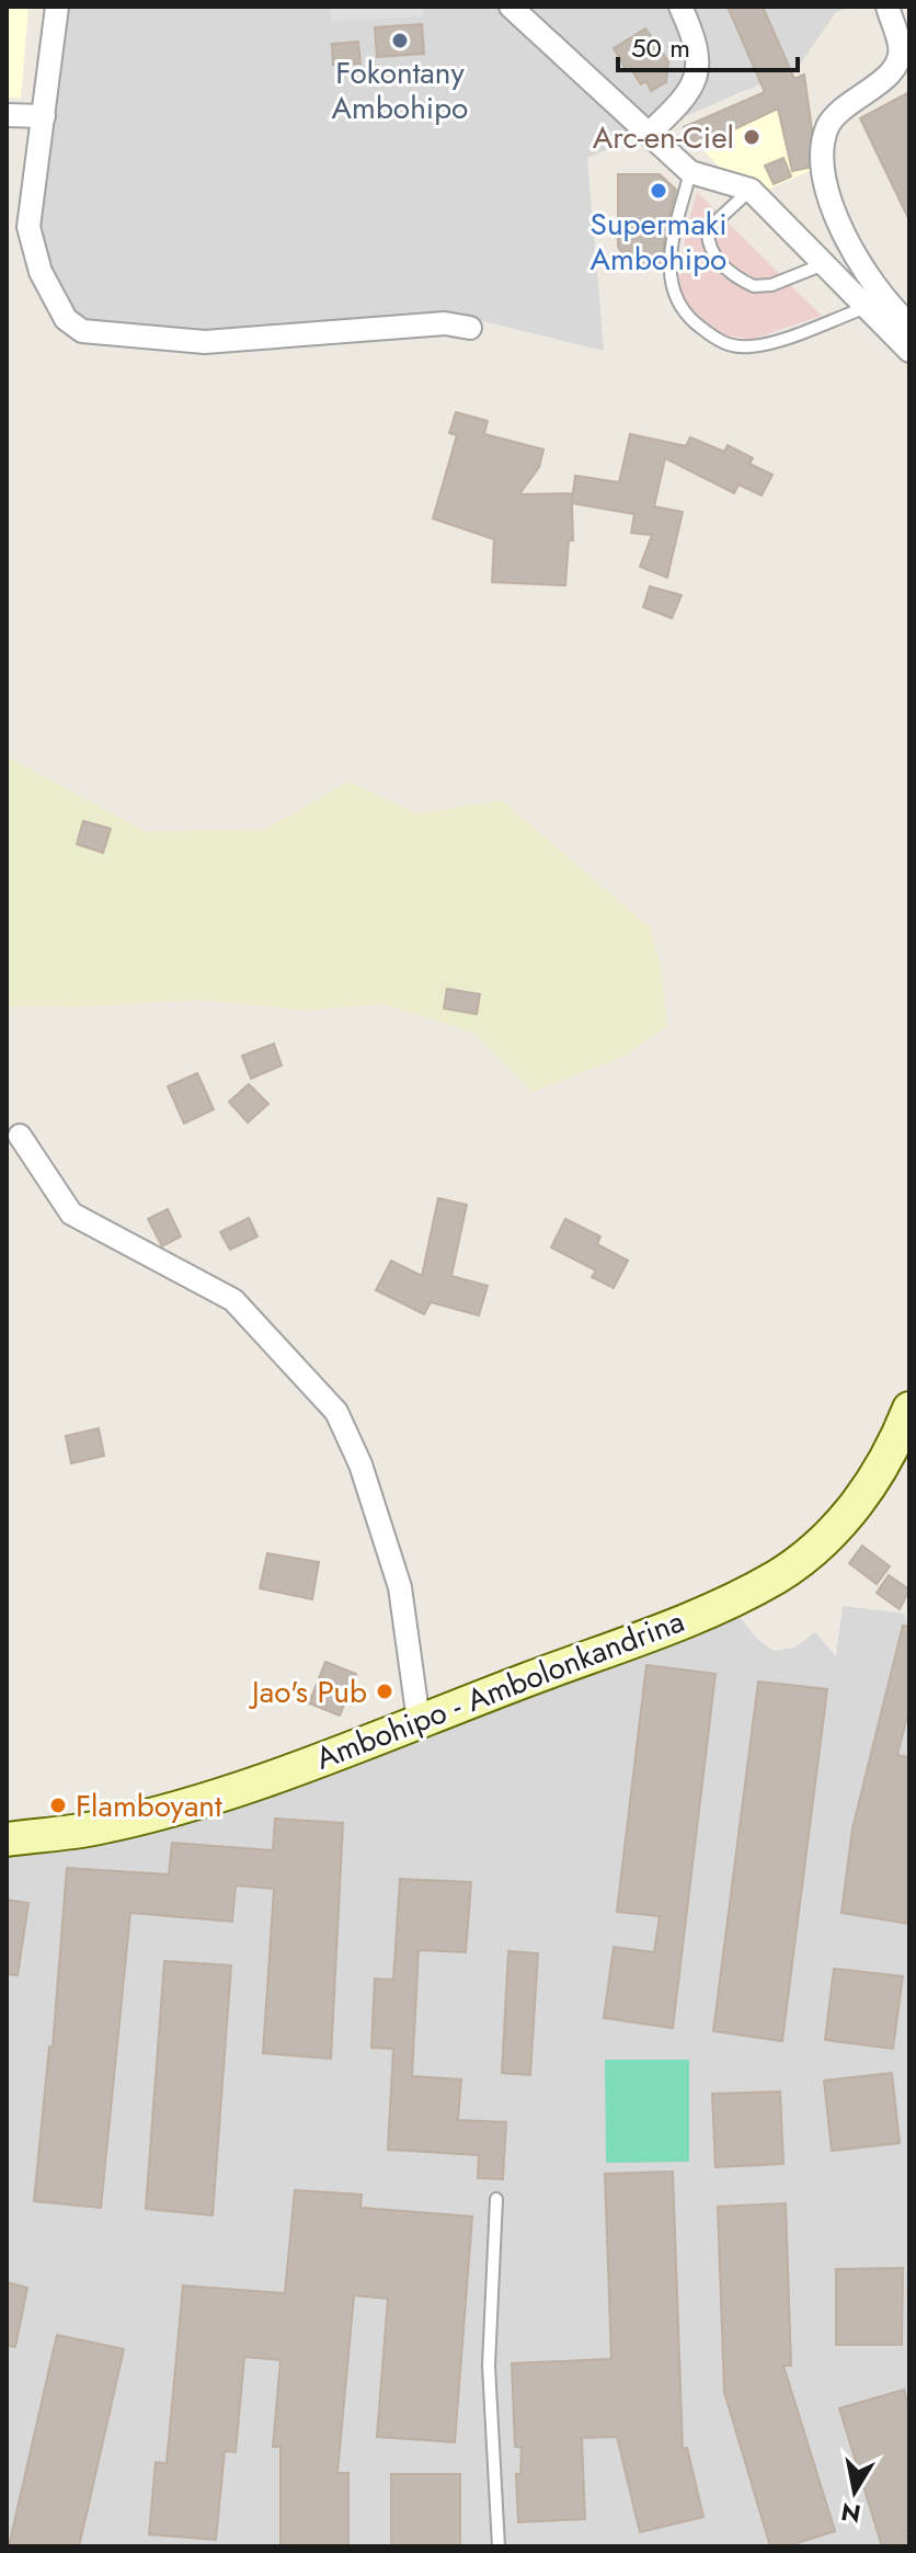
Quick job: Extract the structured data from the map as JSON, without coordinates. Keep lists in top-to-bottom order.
{
  "streets": {
    "street": ["Ambohipo - Ambolonkandrina"]
  },
  "places": [
    "Fokontany Ambohipo",
    "Arc-en-Ciel",
    "Supermaki Ambohipo",
    "Jao's Pub",
    "Flamboyant"
  ],
  "scale_bar": "50 m",
  "north": "bottom"
}
